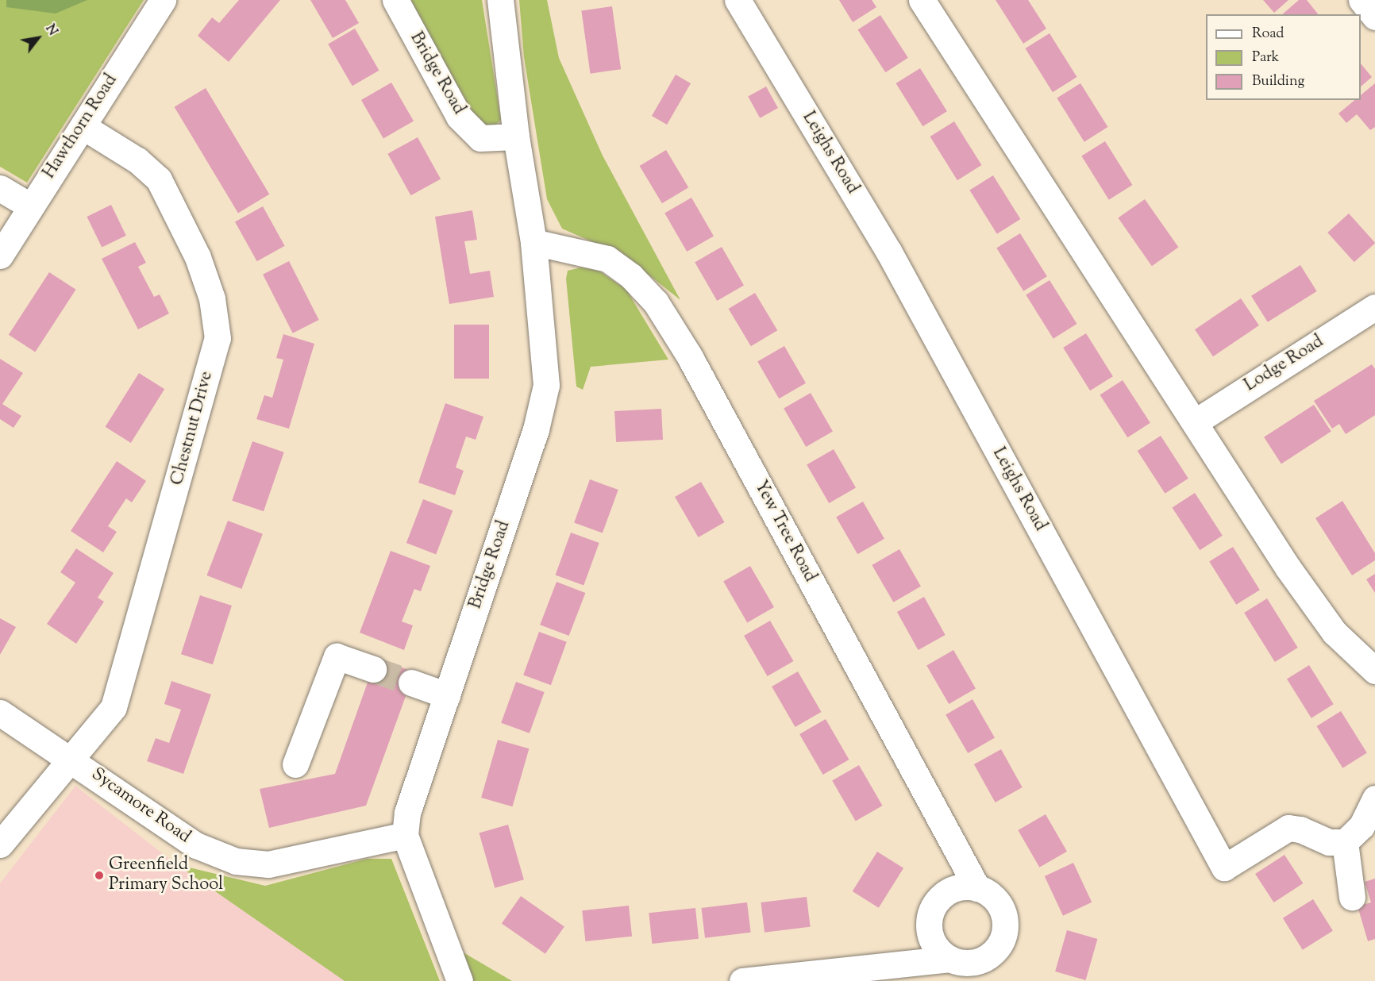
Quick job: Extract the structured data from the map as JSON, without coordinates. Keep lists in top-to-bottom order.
{
  "streets": {
    "street": [
      "Bridge Road",
      "Hawthorn Road",
      "Leighs Road",
      "Lodge Road",
      "Chestnut Drive",
      "Yew Tree Road",
      "Sycamore Road"
    ]
  },
  "crossings": [
    ["Bridge Road", "Yew Tree Road"],
    ["Bridge Road", "Sycamore Road"],
    ["Hawthorn Road", "Chestnut Drive"],
    ["Chestnut Drive", "Sycamore Road"]
  ],
  "places": ["Greenfield Primary School"],
  "legend": ["Road", "Park", "Building"],
  "north": "top right"
}
